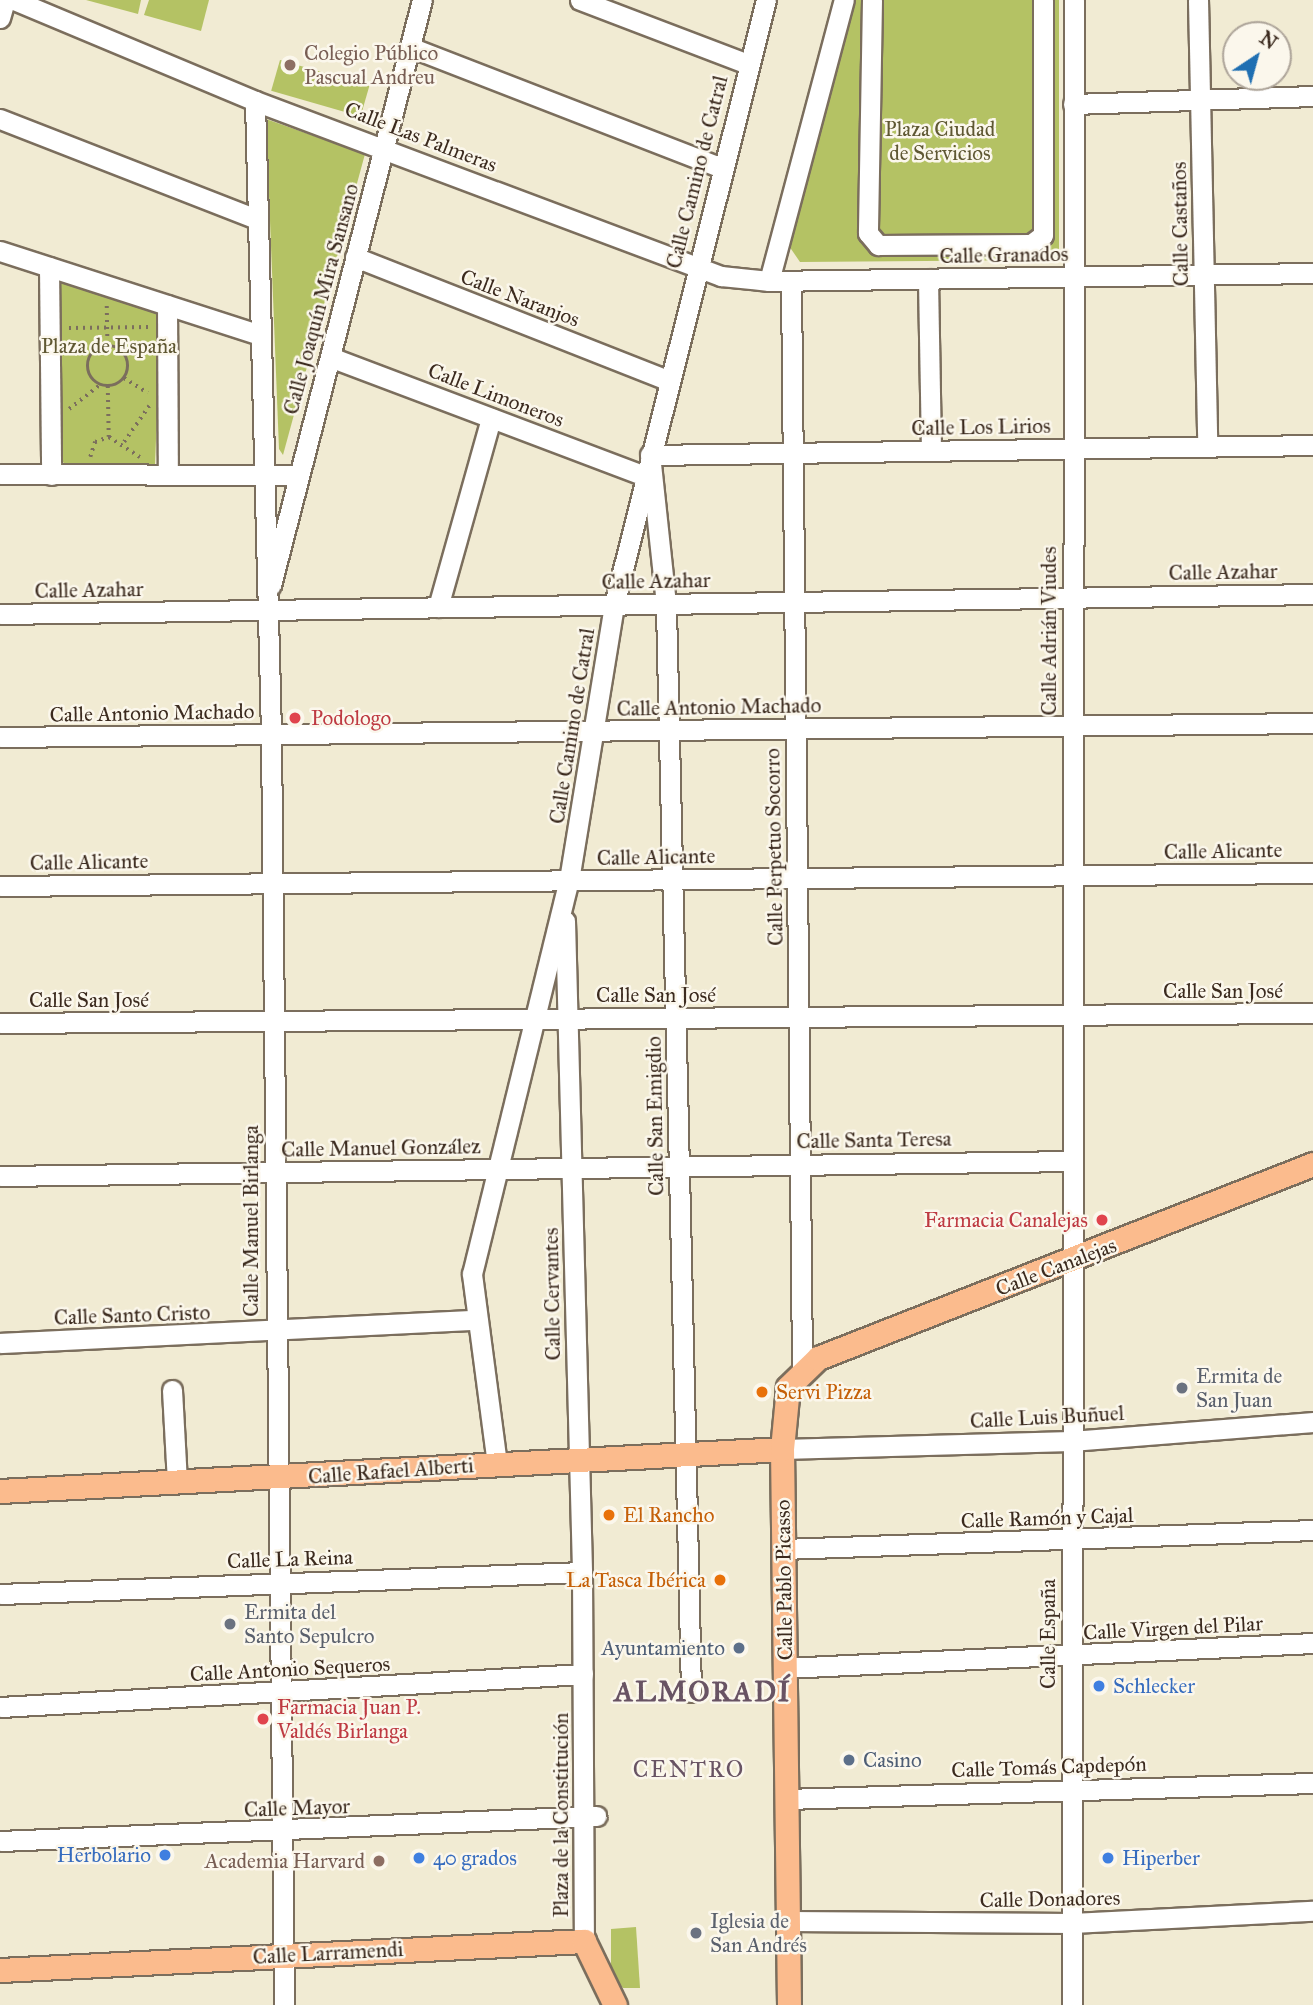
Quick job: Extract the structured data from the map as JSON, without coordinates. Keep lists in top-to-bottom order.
{
  "streets": {
    "main road": [
      "Calle Canalejas",
      "Calle Rafael Alberti",
      "Calle Pablo Picasso",
      "Calle Larramendi"
    ],
    "street": [
      "Calle Las Palmeras",
      "Calle Camino de Catral",
      "Calle Castaños",
      "Calle Granados",
      "Calle Naranjos",
      "Calle Joaquín Mira Sansano",
      "Calle Limoneros",
      "Calle Los Lirios",
      "Calle Azahar",
      "Calle Adrián Viudes",
      "Calle Antonio Machado",
      "Calle Perpetuo Socorro",
      "Calle Alicante",
      "Calle San José",
      "Calle San Emigdio",
      "Calle Santa Teresa",
      "Calle Manuel González",
      "Calle Manuel Birlanga",
      "Calle Cervantes",
      "Calle Santo Cristo",
      "Calle Luis Buñuel",
      "Calle Ramón y Cajal",
      "Calle La Reina",
      "Calle Virgen del Pilar",
      "Calle España",
      "Calle Antonio Sequeros",
      "Calle Tomás Capdepón",
      "Calle Mayor",
      "Plaza de la Constitución",
      "Calle Donadores"
    ]
  },
  "crossings": [
    ["Calle Las Palmeras", "Calle Camino de Catral"],
    ["Calle Las Palmeras", "Calle Granados"],
    ["Calle Las Palmeras", "Calle Joaquín Mira Sansano"],
    ["Calle Las Palmeras", "Calle Manuel Birlanga"],
    ["Calle Camino de Catral", "Calle Granados"],
    ["Calle Camino de Catral", "Calle Naranjos"],
    ["Calle Camino de Catral", "Calle Limoneros"],
    ["Calle Camino de Catral", "Calle Los Lirios"],
    ["Calle Camino de Catral", "Calle Azahar"],
    ["Calle Camino de Catral", "Calle Antonio Machado"],
    ["Calle Camino de Catral", "Calle Alicante"],
    ["Calle Camino de Catral", "Calle San José"],
    ["Calle Camino de Catral", "Calle San Emigdio"],
    ["Calle Camino de Catral", "Calle Manuel González"],
    ["Calle Camino de Catral", "Calle Cervantes"],
    ["Calle Camino de Catral", "Calle Santo Cristo"],
    ["Calle Camino de Catral", "Calle Rafael Alberti"],
    ["Calle Castaños", "Calle Granados"],
    ["Calle Castaños", "Calle Los Lirios"],
    ["Calle Granados", "Calle Adrián Viudes"],
    ["Calle Granados", "Calle Perpetuo Socorro"],
    ["Calle Naranjos", "Calle Joaquín Mira Sansano"],
    ["Calle Joaquín Mira Sansano", "Calle Limoneros"],
    ["Calle Joaquín Mira Sansano", "Calle Azahar"],
    ["Calle Joaquín Mira Sansano", "Calle Manuel Birlanga"],
    ["Calle Los Lirios", "Calle Adrián Viudes"],
    ["Calle Los Lirios", "Calle Perpetuo Socorro"],
    ["Calle Los Lirios", "Calle San Emigdio"],
    ["Calle Azahar", "Calle Adrián Viudes"],
    ["Calle Azahar", "Calle Perpetuo Socorro"],
    ["Calle Azahar", "Calle San Emigdio"],
    ["Calle Azahar", "Calle Manuel Birlanga"],
    ["Calle Adrián Viudes", "Calle Antonio Machado"],
    ["Calle Adrián Viudes", "Calle Alicante"],
    ["Calle Adrián Viudes", "Calle San José"],
    ["Calle Adrián Viudes", "Calle Santa Teresa"],
    ["Calle Adrián Viudes", "Calle Canalejas"],
    ["Calle Adrián Viudes", "Calle España"],
    ["Calle Antonio Machado", "Calle Perpetuo Socorro"],
    ["Calle Antonio Machado", "Calle San Emigdio"],
    ["Calle Antonio Machado", "Calle Manuel Birlanga"],
    ["Calle Perpetuo Socorro", "Calle Alicante"],
    ["Calle Perpetuo Socorro", "Calle San José"],
    ["Calle Perpetuo Socorro", "Calle Santa Teresa"],
    ["Calle Perpetuo Socorro", "Calle Canalejas"],
    ["Calle Perpetuo Socorro", "Calle Pablo Picasso"],
    ["Calle Alicante", "Calle San Emigdio"],
    ["Calle Alicante", "Calle Manuel Birlanga"],
    ["Calle Alicante", "Calle Cervantes"],
    ["Calle San José", "Calle San Emigdio"],
    ["Calle San José", "Calle Manuel Birlanga"],
    ["Calle San José", "Calle Cervantes"],
    ["Calle San Emigdio", "Calle Santa Teresa"],
    ["Calle San Emigdio", "Calle Manuel González"],
    ["Calle San Emigdio", "Calle Rafael Alberti"],
    ["Calle Santa Teresa", "Calle Manuel González"],
    ["Calle Manuel González", "Calle Manuel Birlanga"],
    ["Calle Manuel González", "Calle Cervantes"],
    ["Calle Manuel Birlanga", "Calle Santo Cristo"],
    ["Calle Manuel Birlanga", "Calle Rafael Alberti"],
    ["Calle Manuel Birlanga", "Calle La Reina"],
    ["Calle Manuel Birlanga", "Calle Antonio Sequeros"],
    ["Calle Manuel Birlanga", "Calle Mayor"],
    ["Calle Manuel Birlanga", "Calle Larramendi"],
    ["Calle Canalejas", "Calle Pablo Picasso"],
    ["Calle Canalejas", "Calle España"],
    ["Calle Cervantes", "Calle Rafael Alberti"],
    ["Calle Cervantes", "Calle La Reina"],
    ["Calle Cervantes", "Calle Antonio Sequeros"],
    ["Calle Cervantes", "Plaza de la Constitución"],
    ["Calle Luis Buñuel", "Calle Rafael Alberti"],
    ["Calle Luis Buñuel", "Calle Pablo Picasso"],
    ["Calle Luis Buñuel", "Calle España"],
    ["Calle Rafael Alberti", "Calle Pablo Picasso"],
    ["Calle Ramón y Cajal", "Calle Pablo Picasso"],
    ["Calle Ramón y Cajal", "Calle España"],
    ["Calle Pablo Picasso", "Calle Virgen del Pilar"],
    ["Calle Pablo Picasso", "Calle Tomás Capdepón"],
    ["Calle Pablo Picasso", "Calle Donadores"],
    ["Calle Virgen del Pilar", "Calle España"],
    ["Calle España", "Calle Tomás Capdepón"],
    ["Calle España", "Calle Donadores"],
    ["Calle Antonio Sequeros", "Plaza de la Constitución"],
    ["Calle Mayor", "Plaza de la Constitución"],
    ["Plaza de la Constitución", "Calle Larramendi"]
  ],
  "districts": ["ALMORADÍ", "CENTRO"],
  "parks": ["Plaza Ciudad de Servicios", "Plaza de España"],
  "places": [
    "Colegio Público Pascual Andreu",
    "Podologo",
    "Farmacia Canalejas",
    "Ermita de San Juan",
    "Servi Pizza",
    "El Rancho",
    "La Tasca Ibérica",
    "Ermita del Santo Sepulcro",
    "Ayuntamiento",
    "Schlecker",
    "Farmacia Juan P. Valdés Birlanga",
    "Casino",
    "Herbolario",
    "40 grados",
    "Hiperber",
    "Academia Harvard",
    "Iglesia de San Andrés"
  ],
  "north": "top right"
}
